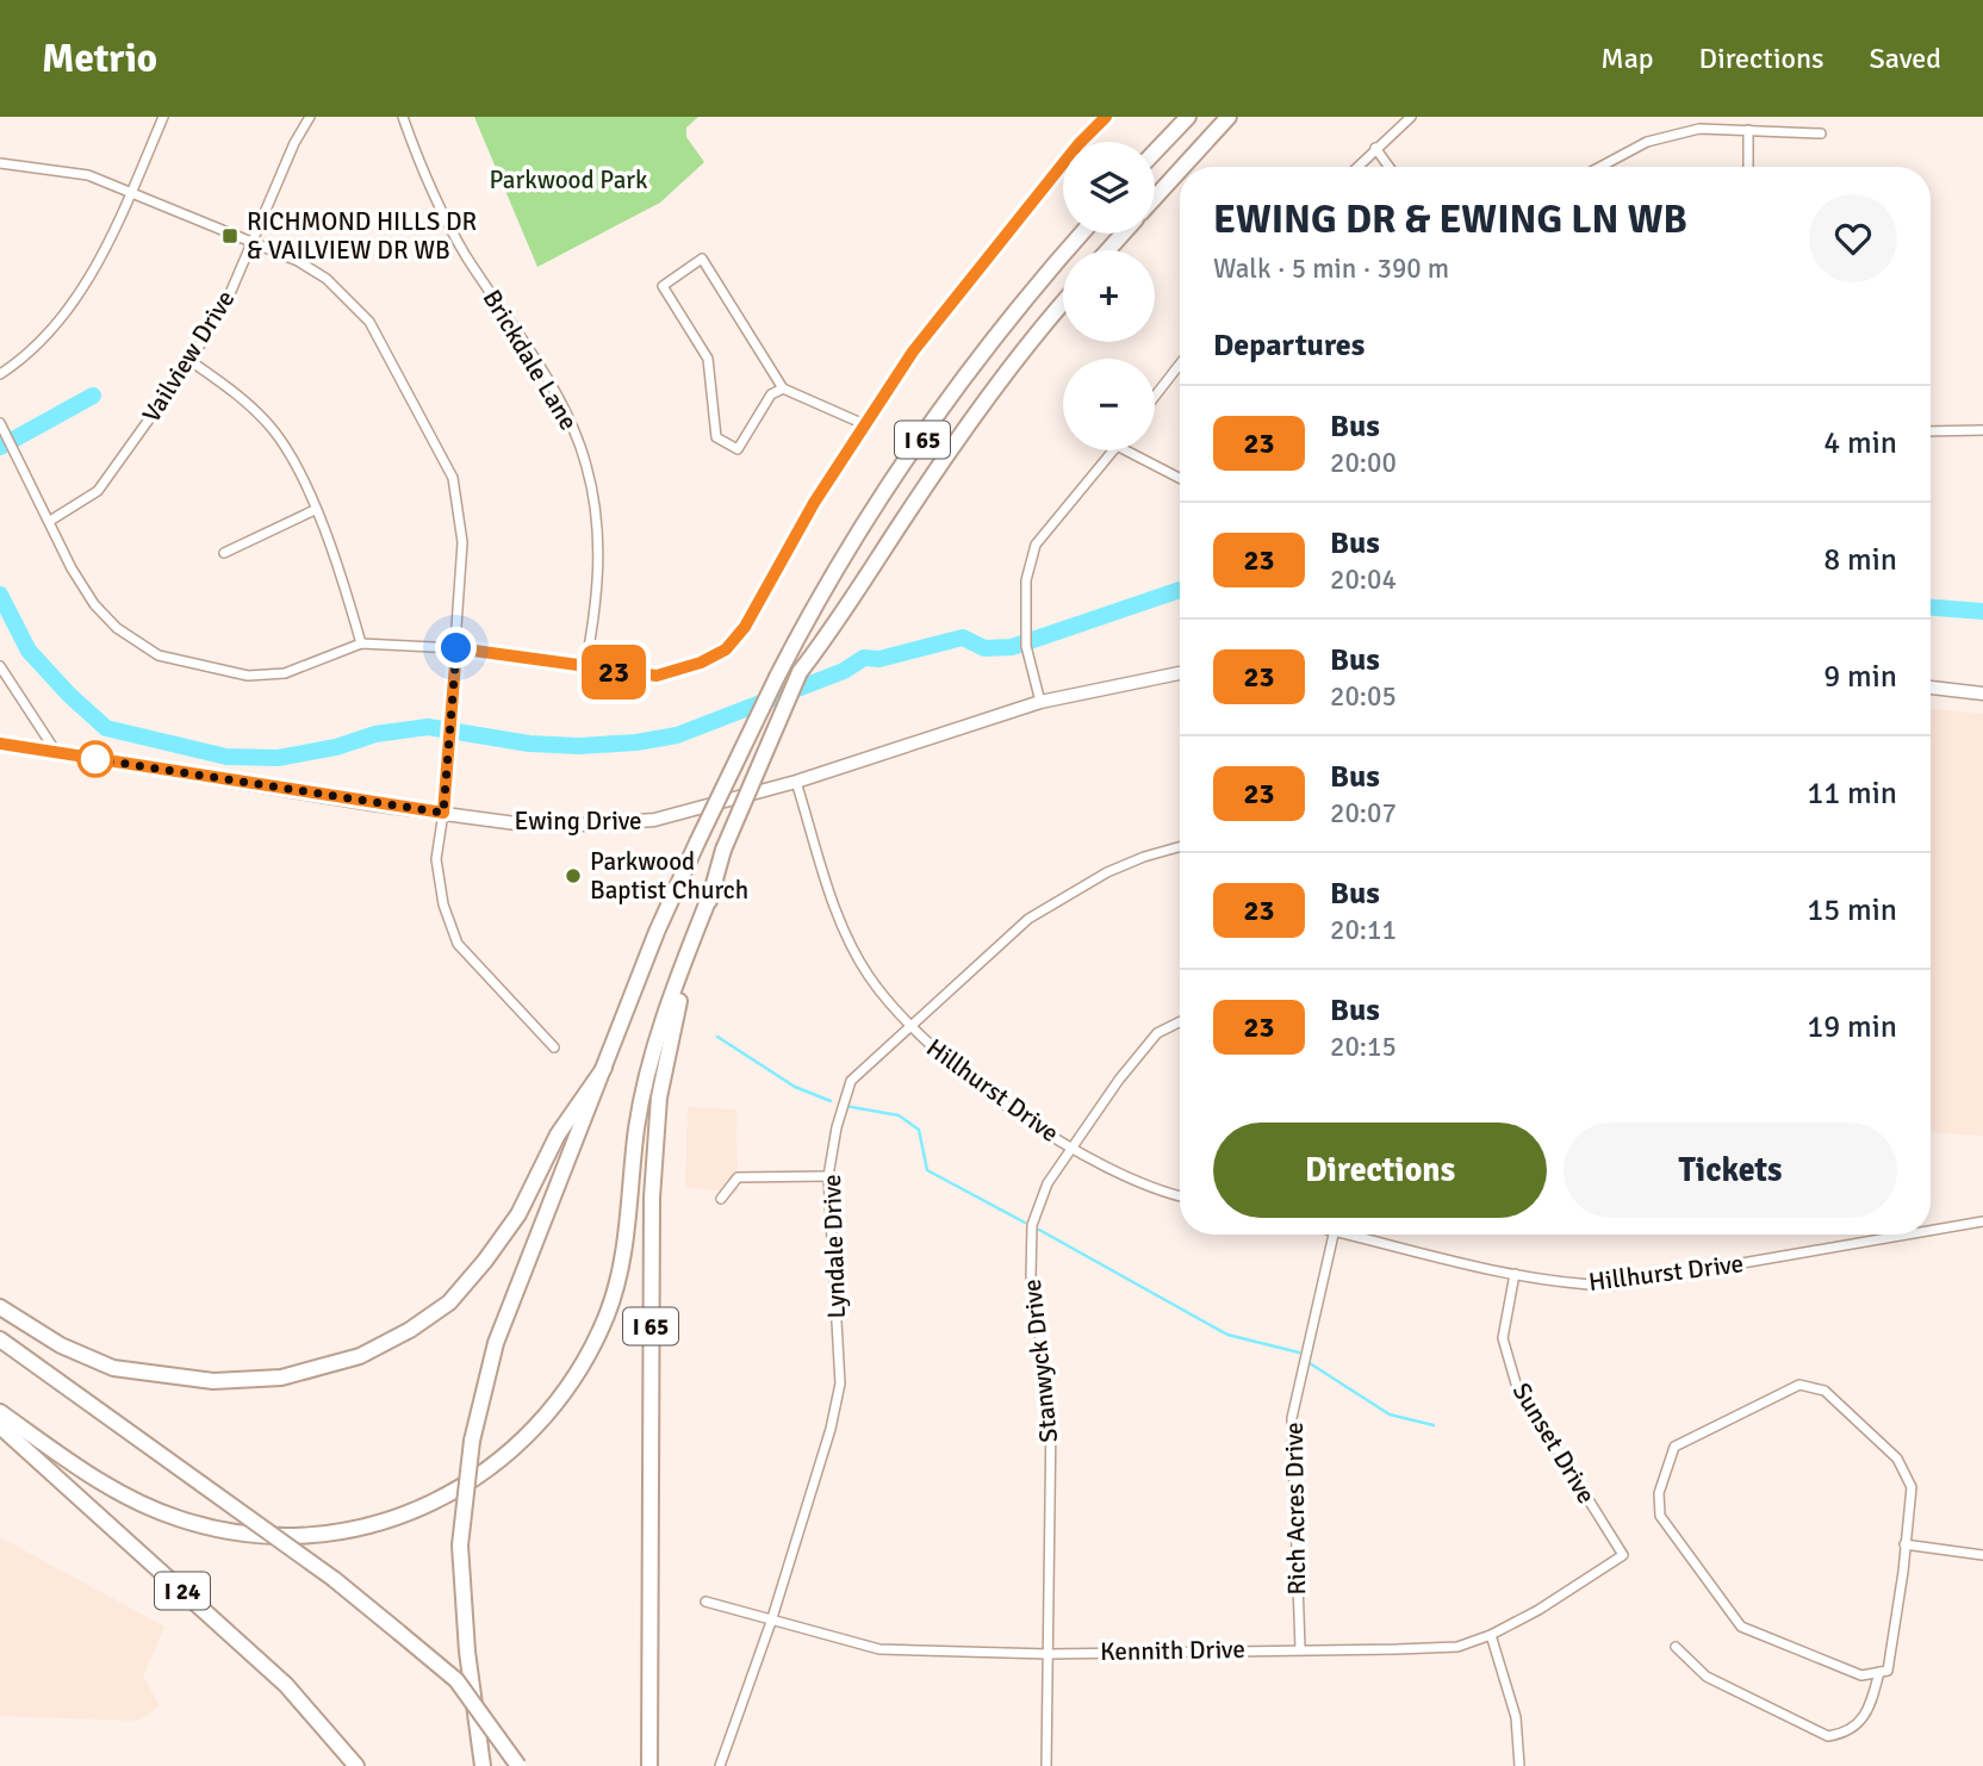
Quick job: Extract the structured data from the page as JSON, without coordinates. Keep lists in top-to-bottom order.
{
  "streets": {
    "highway": ["I 65", "I 24"],
    "main road": ["Ewing Drive"],
    "street": [
      "Vailview Drive",
      "Brickdale Lane",
      "Hillhurst Drive",
      "Lyndale Drive",
      "Stanwyck Drive",
      "Sunset Drive",
      "Rich Acres Drive",
      "Kennith Drive"
    ]
  },
  "crossings": [
    ["Ewing Drive", "Hillhurst Drive"],
    ["Hillhurst Drive", "Lyndale Drive"],
    ["Hillhurst Drive", "Stanwyck Drive"],
    ["Hillhurst Drive", "Sunset Drive"],
    ["Lyndale Drive", "Kennith Drive"],
    ["Stanwyck Drive", "Kennith Drive"],
    ["Sunset Drive", "Kennith Drive"],
    ["Rich Acres Drive", "Kennith Drive"]
  ],
  "parks": ["Parkwood Park"],
  "places": {
    "transit": ["RICHMOND HILLS DR & VAILVIEW DR WB"],
    "other": ["Parkwood Baptist Church"]
  },
  "lines": ["bus line 23"],
  "page": {
    "header": "Metrio",
    "nav": ["Map", "Directions", "Saved"],
    "on_map": "23",
    "map_buttons": ["+", "−"],
    "heading": [
      ["EWING DR & EWING LN WB", "Walk · 5 min · 390 m"],
      "Departures"
    ],
    "list": [
      {
        "mark": "23",
        "name": "Bus",
        "note": "20:00",
        "value": "4 min"
      },
      {
        "mark": "23",
        "name": "Bus",
        "note": "20:04",
        "value": "8 min"
      },
      {
        "mark": "23",
        "name": "Bus",
        "note": "20:05",
        "value": "9 min"
      },
      {
        "mark": "23",
        "name": "Bus",
        "note": "20:07",
        "value": "11 min"
      },
      {
        "mark": "23",
        "name": "Bus",
        "note": "20:11",
        "value": "15 min"
      },
      {
        "mark": "23",
        "name": "Bus",
        "note": "20:15",
        "value": "19 min"
      }
    ],
    "buttons": ["Directions", "Tickets"]
  }
}
